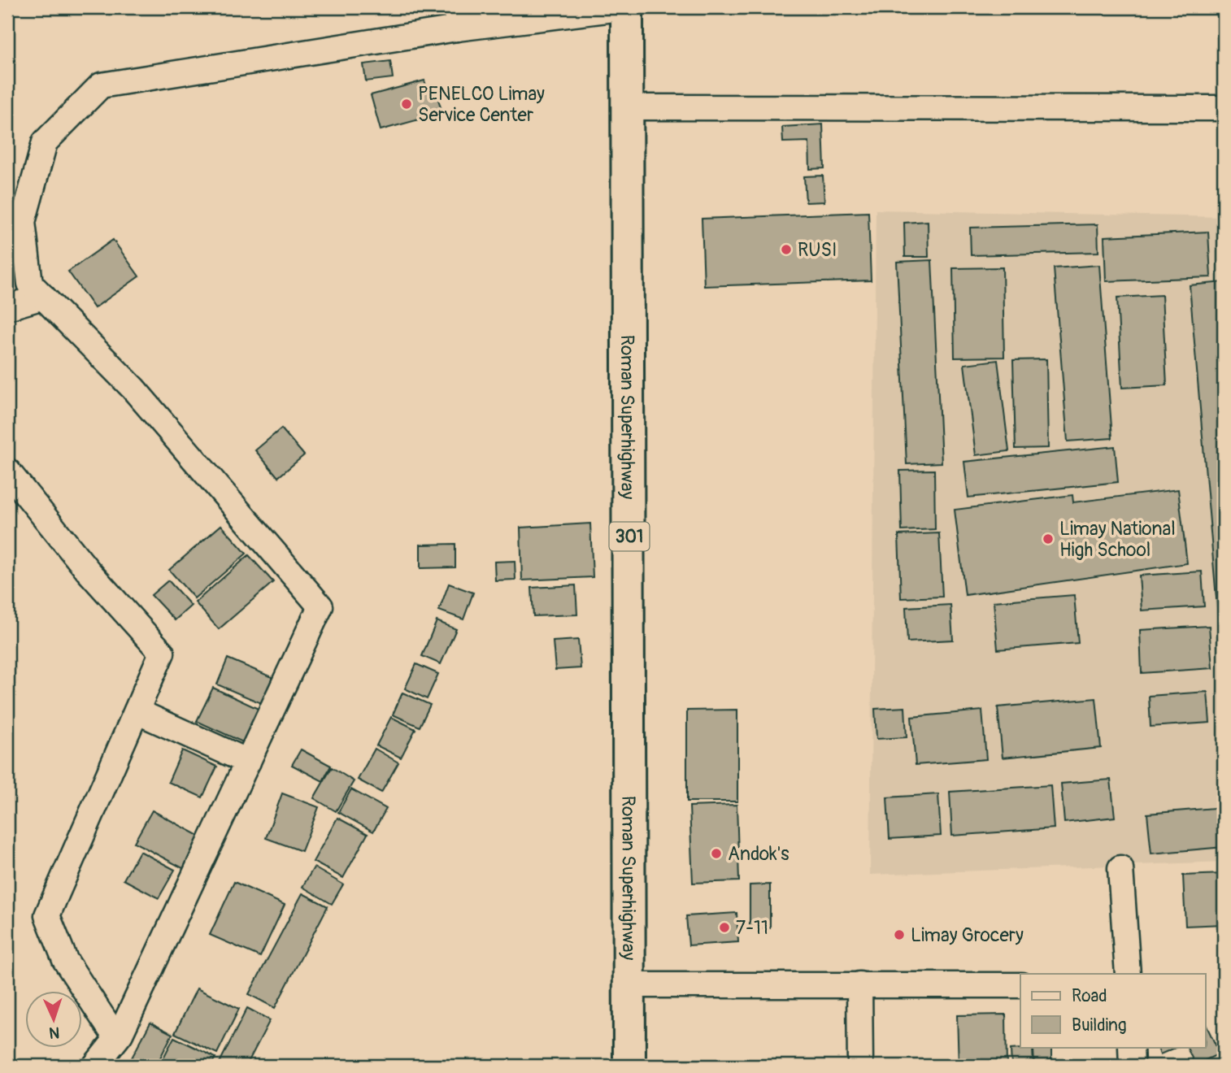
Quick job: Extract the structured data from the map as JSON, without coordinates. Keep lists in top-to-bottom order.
{
  "streets": {
    "main road": ["Roman Superhighway", "301"]
  },
  "places": [
    "PENELCO Limay Service Center",
    "RUSI",
    "Limay National High School",
    "Andok's",
    "7-11",
    "Limay Grocery"
  ],
  "legend": ["Road", "Building"],
  "north": "bottom"
}
